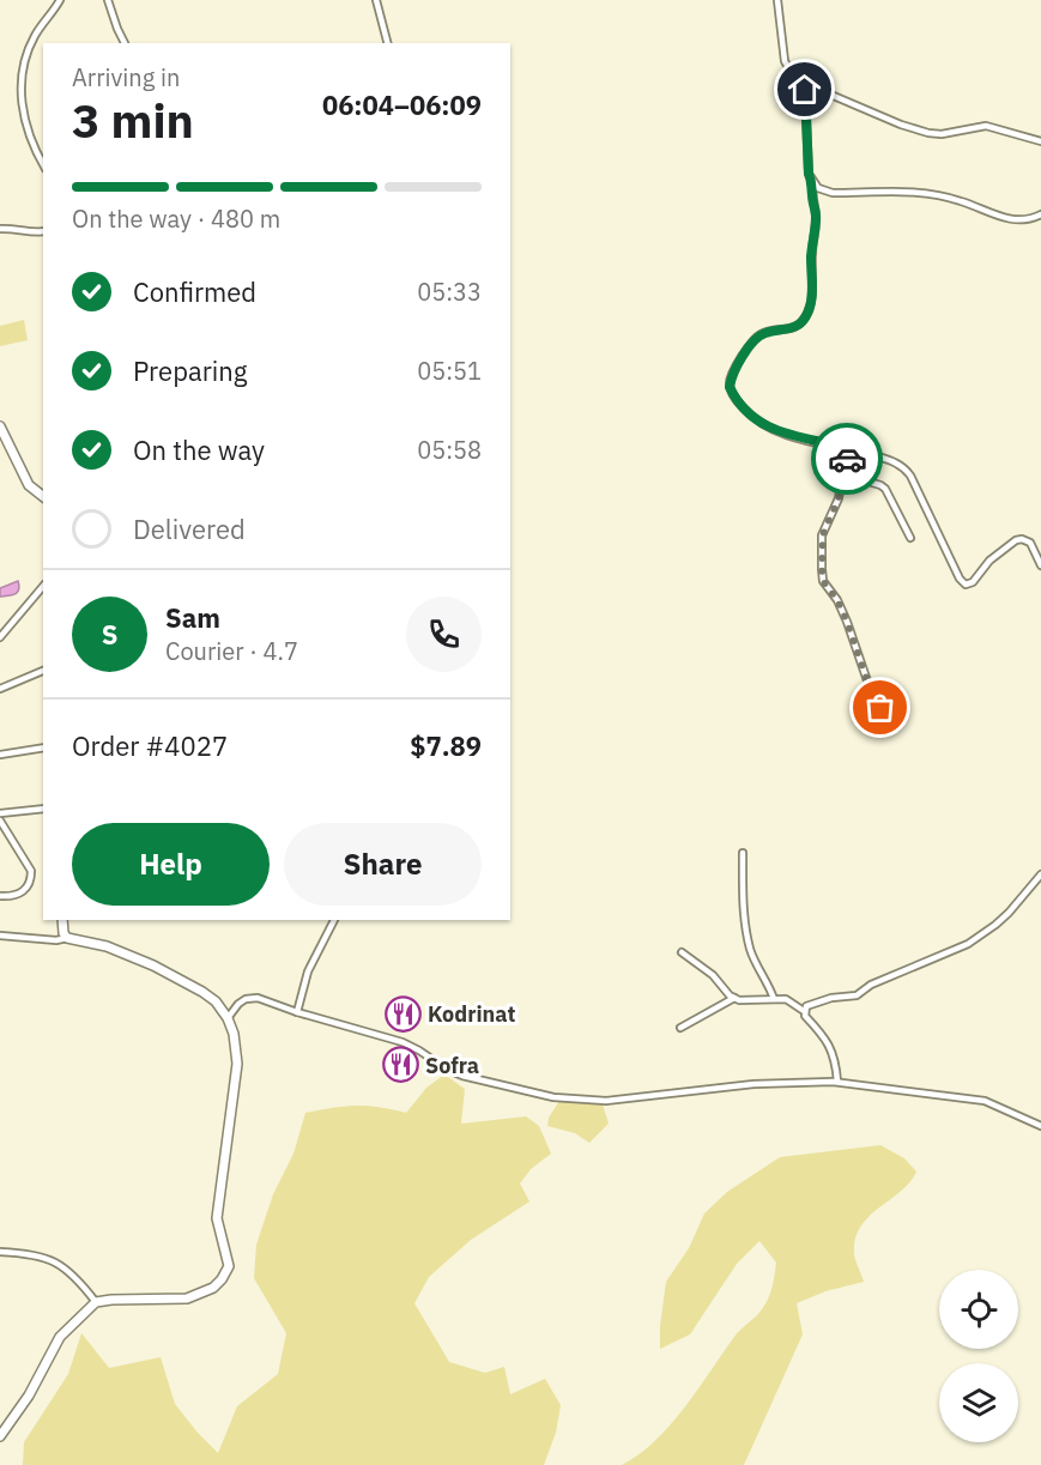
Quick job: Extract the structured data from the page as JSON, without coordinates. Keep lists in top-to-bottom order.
{
  "places": {
    "restaurant": ["Kodrinat", "Sofra"]
  },
  "page": {
    "heading": ["3 min", "Arriving in", "06:04–06:09"],
    "panel": [
      "Sam",
      "Courier · 4.7",
      "Order #4027",
      "$7.89"
    ],
    "bar": "On the way · 480 m",
    "list": [
      ["Confirmed", "05:33"],
      ["Preparing", "05:51"],
      ["On the way", "05:58"],
      "Delivered"
    ],
    "round": "S",
    "buttons": ["Help", "Share"]
  }
}
